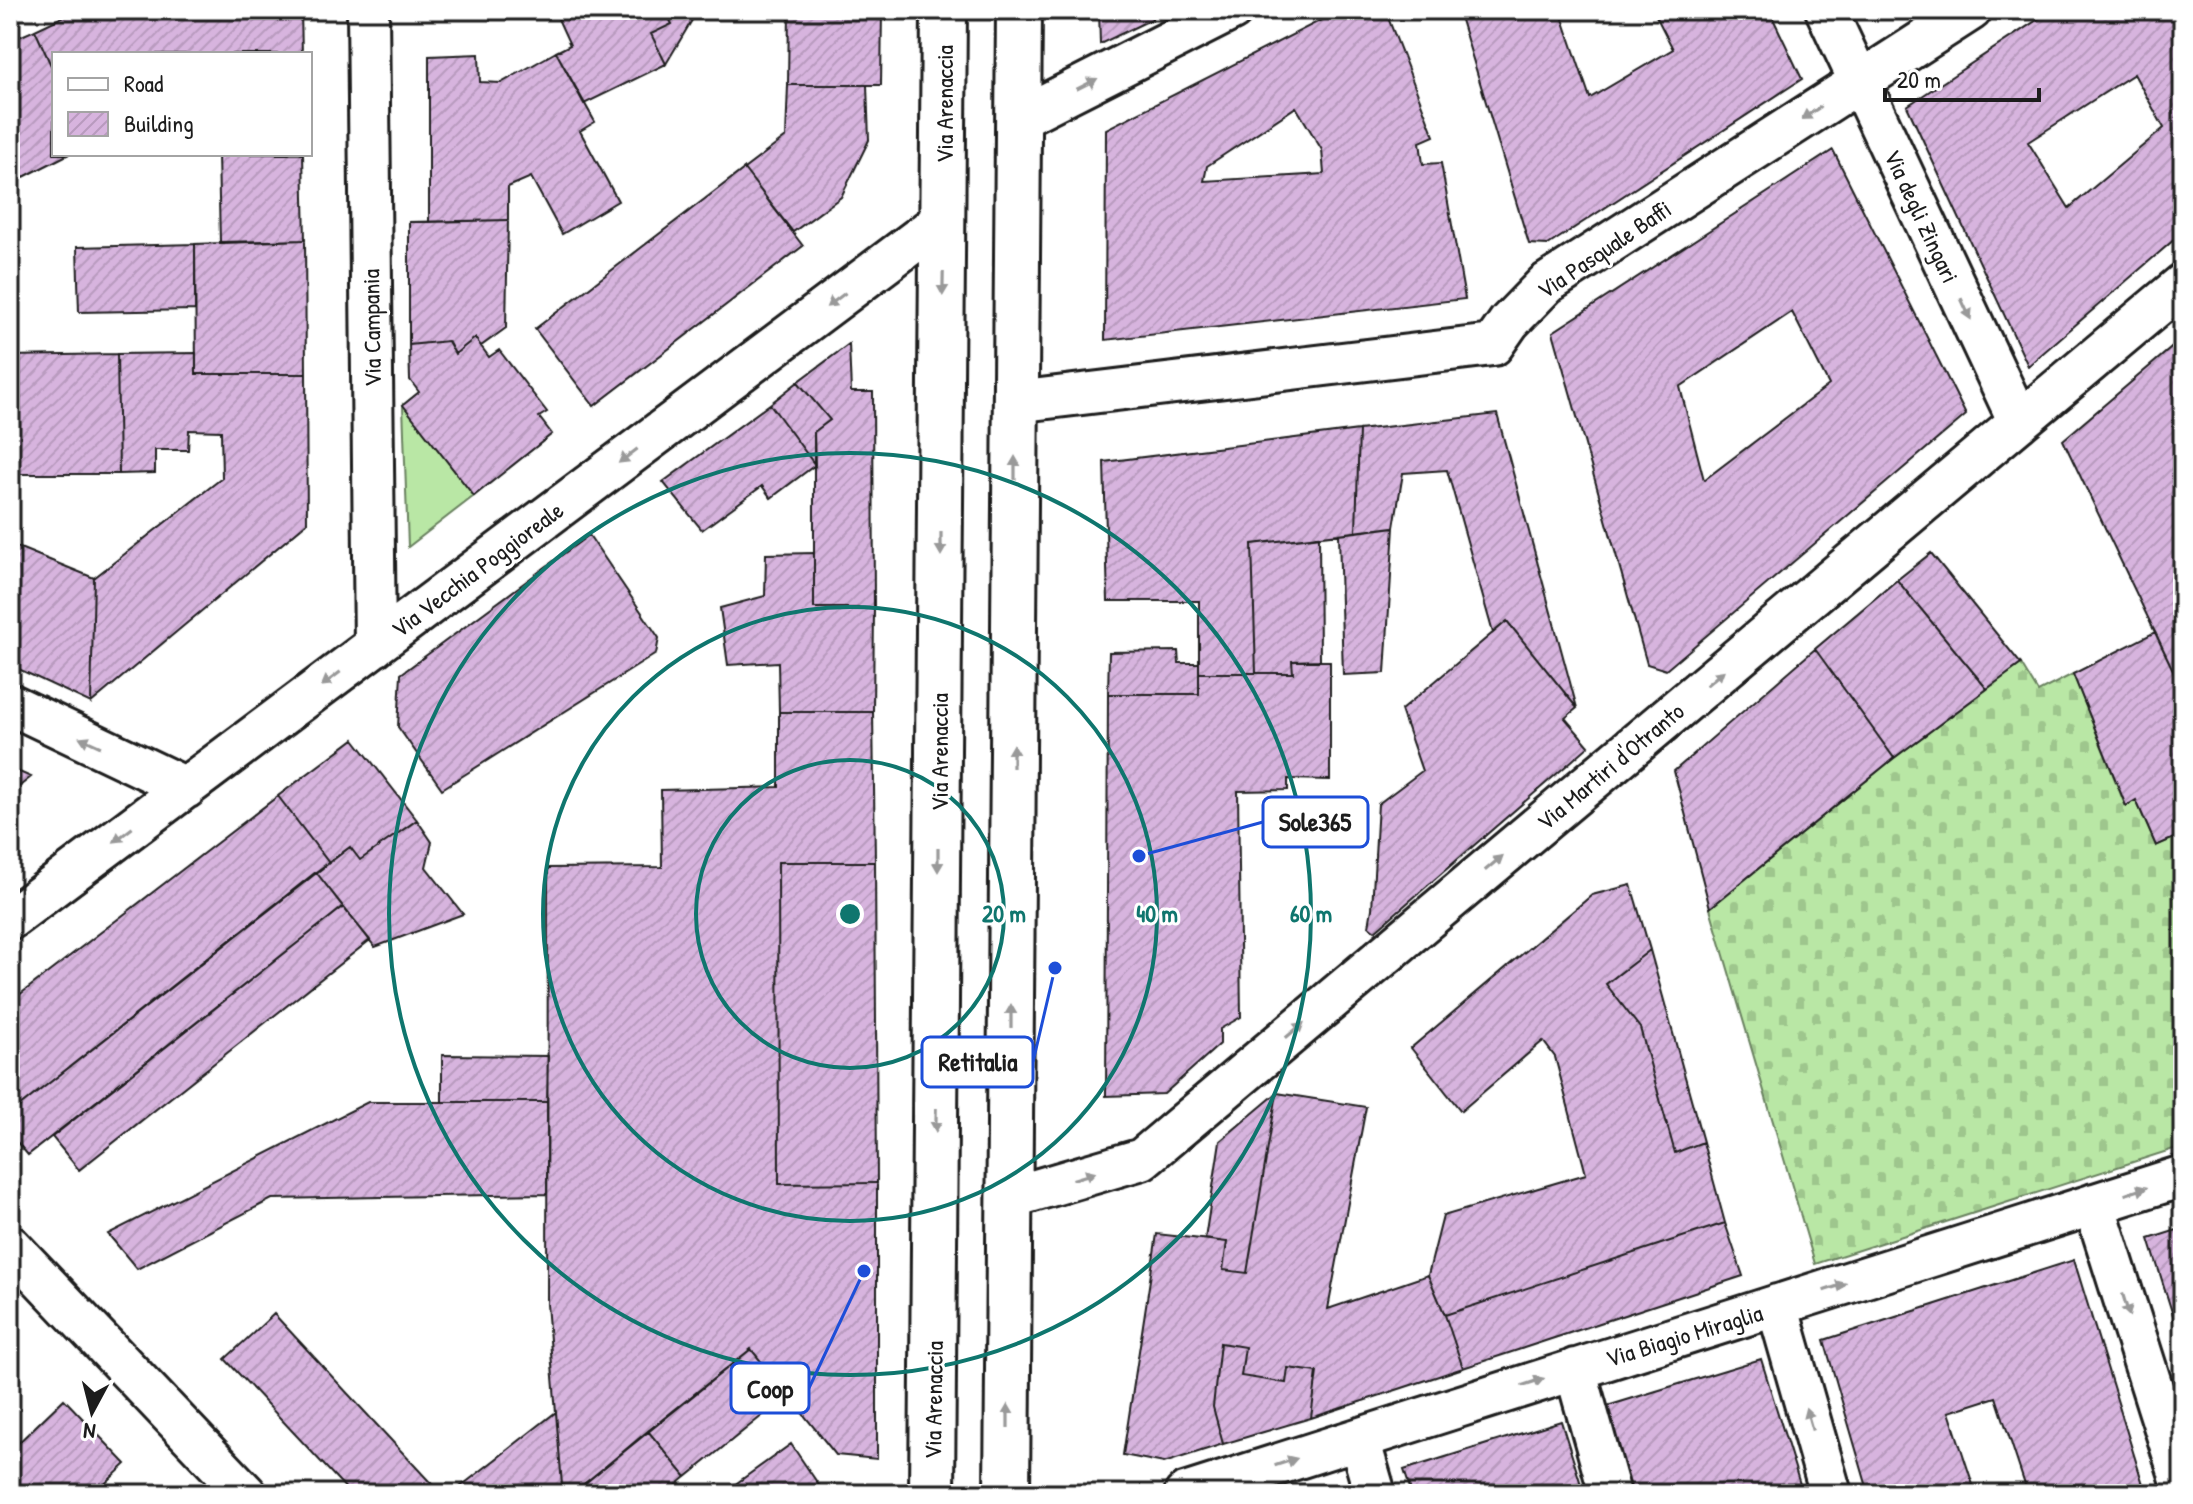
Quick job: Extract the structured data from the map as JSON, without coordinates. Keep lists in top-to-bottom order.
{
  "streets": {
    "main road": ["Via Arenaccia"],
    "street": [
      "Via degli Zingari",
      "Via Pasquale Baffi",
      "Via Campania",
      "Via Vecchia Poggioreale",
      "Via Martiri d'Otranto",
      "Via Biagio Miraglia"
    ]
  },
  "crossings": [
    ["Via Arenaccia", "Via Vecchia Poggioreale"],
    ["Via degli Zingari", "Via Pasquale Baffi"],
    ["Via degli Zingari", "Via Martiri d'Otranto"],
    ["Via Campania", "Via Vecchia Poggioreale"]
  ],
  "one_way": [
    "Via degli Zingari",
    "Via Pasquale Baffi",
    "Via Vecchia Poggioreale",
    "Via Martiri d'Otranto",
    "Via Biagio Miraglia"
  ],
  "places": ["Sole365", "Retitalia", "Coop"],
  "legend": ["Road", "Building"],
  "scale_bar": "20 m",
  "north": "bottom",
  "rings": ["20 m", "40 m", "60 m"]
}
